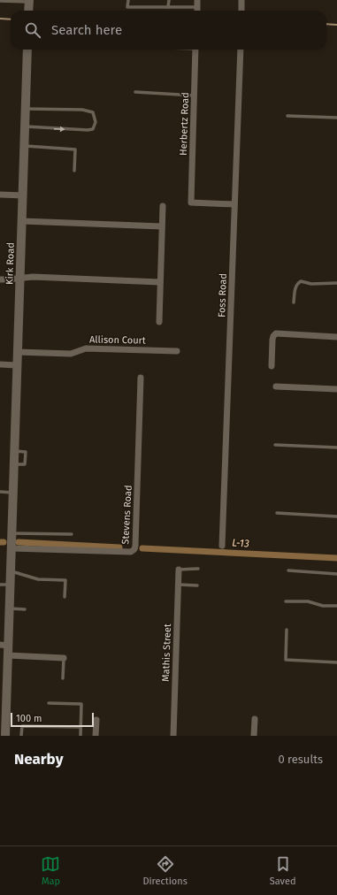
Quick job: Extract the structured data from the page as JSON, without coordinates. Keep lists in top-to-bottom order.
{
  "streets": {
    "street": [
      "Herbertz Road",
      "Kirk Road",
      "Foss Road",
      "Allison Court",
      "Stevens Road",
      "Mathis Street"
    ]
  },
  "crossings": [
    ["Herbertz Road", "Foss Road"],
    ["Kirk Road", "Allison Court"],
    ["Kirk Road", "Stevens Road"]
  ],
  "water": ["L-13"],
  "scale_bar": "100 m",
  "page": {
    "search": "Search here",
    "scale": "100 m",
    "heading": ["Nearby", "0 results"],
    "nav": ["Map", "Directions", "Saved"]
  }
}
